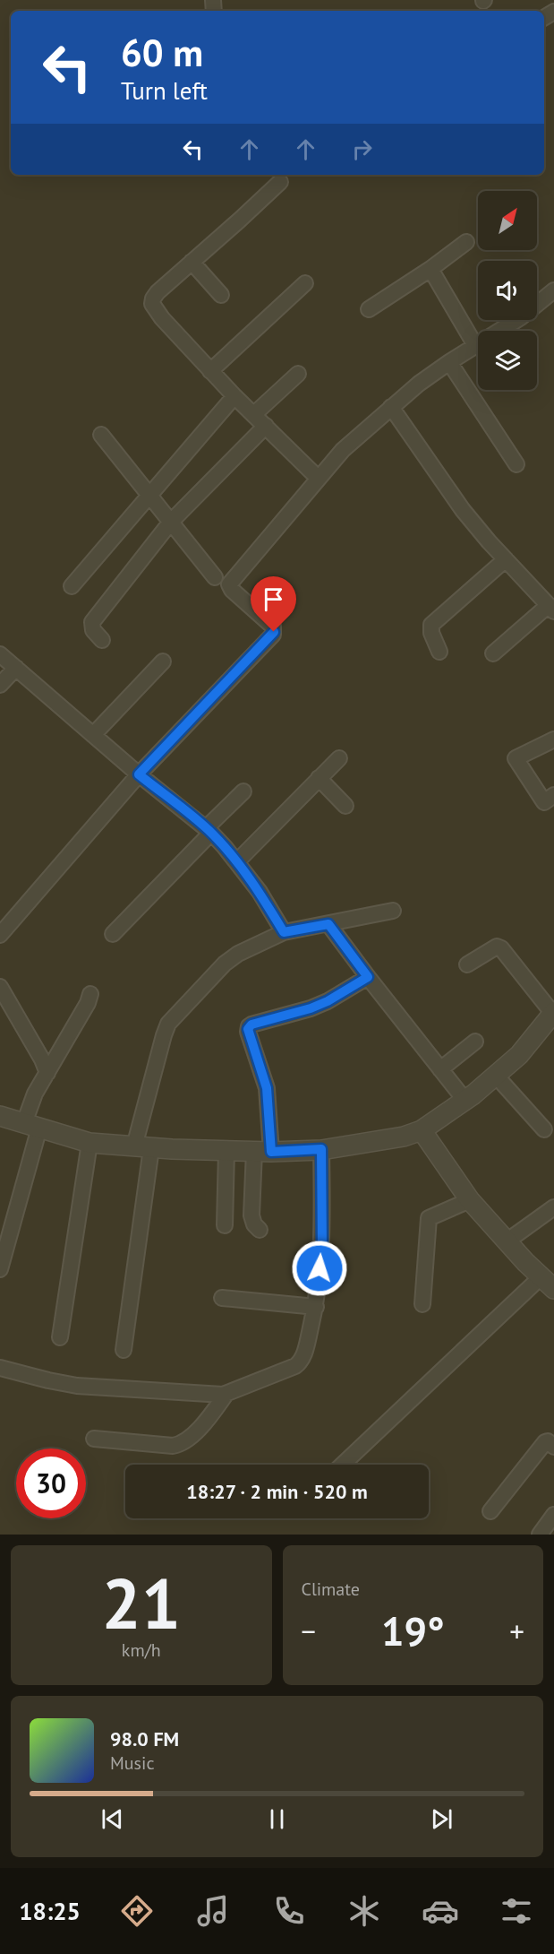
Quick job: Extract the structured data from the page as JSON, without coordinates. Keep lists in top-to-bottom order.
{
  "north": "top right",
  "page": {
    "turn": ["60 m", "Turn left"],
    "limit": "30",
    "trip": "18:27 · 2 min · 520 m",
    "tile": [
      ["21", "km/h"],
      "Climate"
    ],
    "heat": ["−", "19°", "+"],
    "song": ["98.0 FM", "Music"],
    "tabs": "18:25"
  }
}
